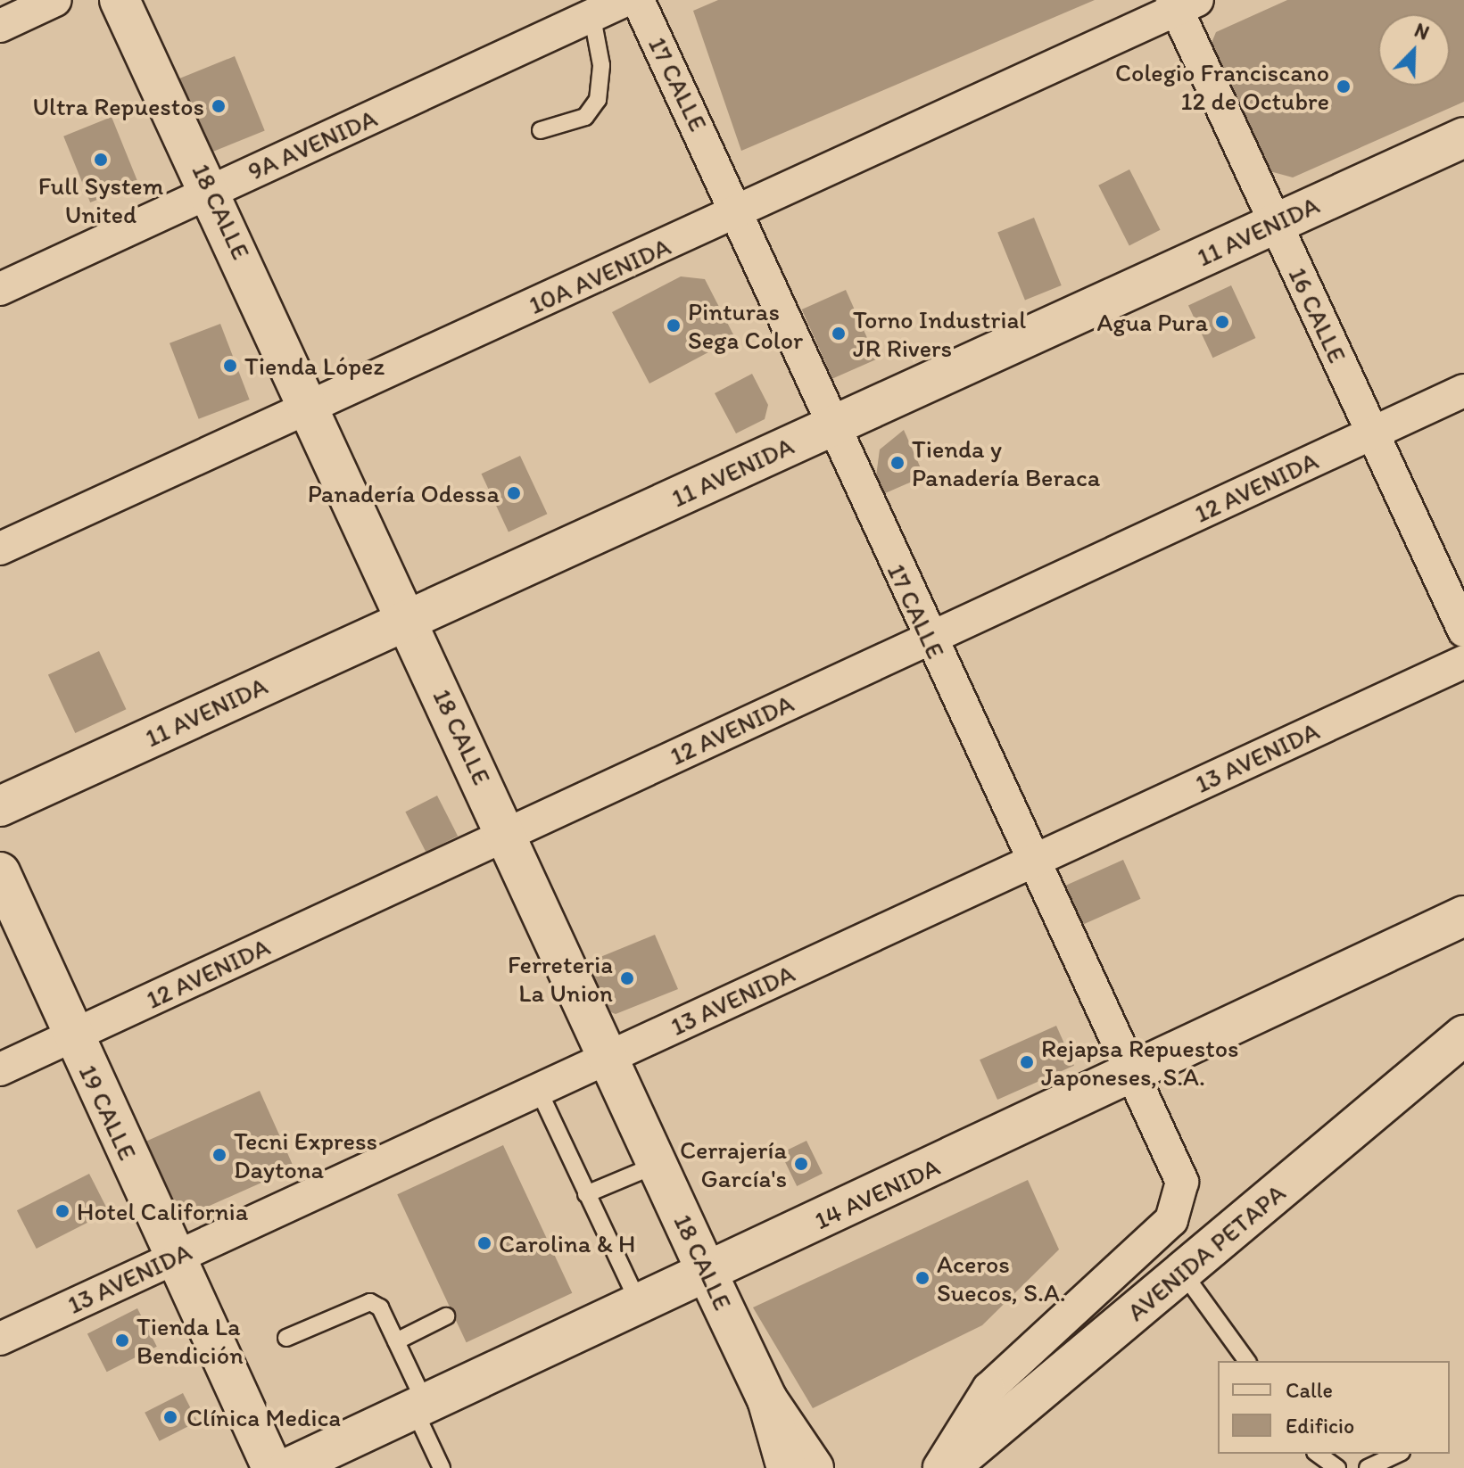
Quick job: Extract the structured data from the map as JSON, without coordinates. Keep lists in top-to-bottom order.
{
  "streets": {
    "street": [
      "17 CALLE",
      "9A AVENIDA",
      "18 CALLE",
      "11 AVENIDA",
      "10A AVENIDA",
      "16 CALLE",
      "12 AVENIDA",
      "13 AVENIDA",
      "19 CALLE",
      "14 AVENIDA",
      "AVENIDA PETAPA"
    ]
  },
  "crossings": [
    ["17 CALLE", "11 AVENIDA"],
    ["17 CALLE", "10A AVENIDA"],
    ["17 CALLE", "12 AVENIDA"],
    ["17 CALLE", "13 AVENIDA"],
    ["17 CALLE", "14 AVENIDA"],
    ["17 CALLE", "AVENIDA PETAPA"],
    ["9A AVENIDA", "18 CALLE"],
    ["18 CALLE", "11 AVENIDA"],
    ["18 CALLE", "10A AVENIDA"],
    ["18 CALLE", "12 AVENIDA"],
    ["18 CALLE", "13 AVENIDA"],
    ["18 CALLE", "14 AVENIDA"],
    ["11 AVENIDA", "16 CALLE"],
    ["10A AVENIDA", "16 CALLE"],
    ["16 CALLE", "12 AVENIDA"],
    ["12 AVENIDA", "19 CALLE"],
    ["13 AVENIDA", "19 CALLE"]
  ],
  "places": [
    "Colegio Franciscano 12 de Octubre",
    "Ultra Repuestos",
    "Full System United",
    "Agua Pura",
    "Pinturas Sega Color",
    "Torno Industrial JR Rivers",
    "Tienda López",
    "Tienda y Panadería Beraca",
    "Panadería Odessa",
    "Ferreteria La Union",
    "Rejapsa Repuestos Japoneses, S.A.",
    "Tecni Express Daytona",
    "Cerrajería García's",
    "Hotel California",
    "Carolina & H",
    "Aceros Suecos, S.A.",
    "Tienda La Bendición",
    "Clínica Medica"
  ],
  "legend": ["Calle", "Edificio"],
  "north": "top right"
}
